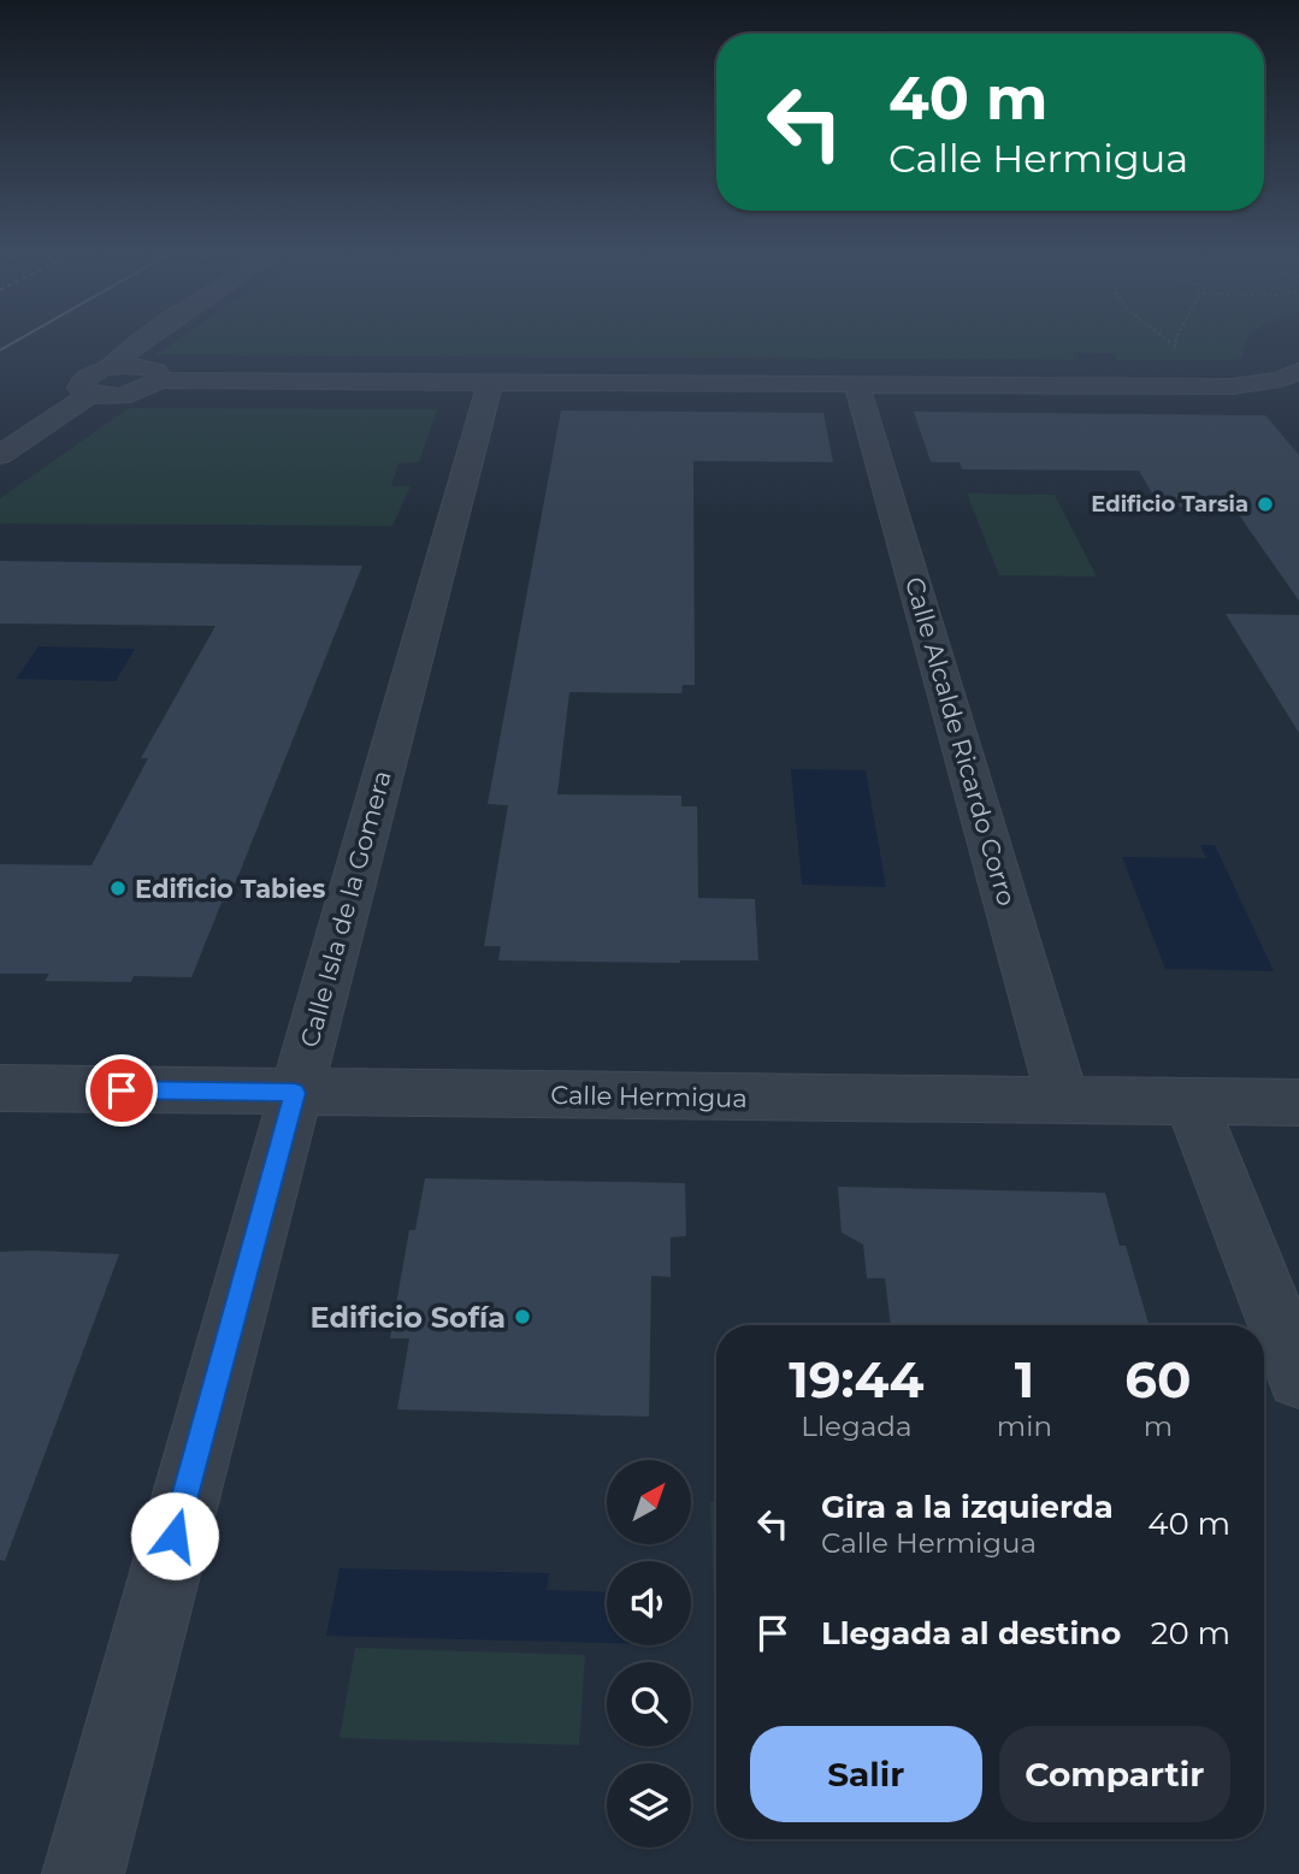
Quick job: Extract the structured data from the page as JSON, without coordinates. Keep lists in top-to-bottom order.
{
  "streets": {
    "street": ["Calle Alcalde Ricardo Corro", "Calle Isla de la Gomera", "Calle Hermigua"]
  },
  "crossings": [
    ["Calle Alcalde Ricardo Corro", "Calle Hermigua"],
    ["Calle Isla de la Gomera", "Calle Hermigua"]
  ],
  "places": ["Edificio Tarsia", "Edificio Tabies", "Edificio Sofía"],
  "north": "top right",
  "page": {
    "turn": ["40 m", "Calle Hermigua"],
    "eta": [
      "19:44",
      "Llegada",
      "1",
      "min",
      "60",
      "m"
    ],
    "list": [
      {
        "name": "Gira a la izquierda",
        "note": "Calle Hermigua",
        "value": "40 m"
      },
      {
        "name": "Llegada al destino",
        "value": "20 m"
      }
    ],
    "buttons": ["Salir", "Compartir"]
  }
}
